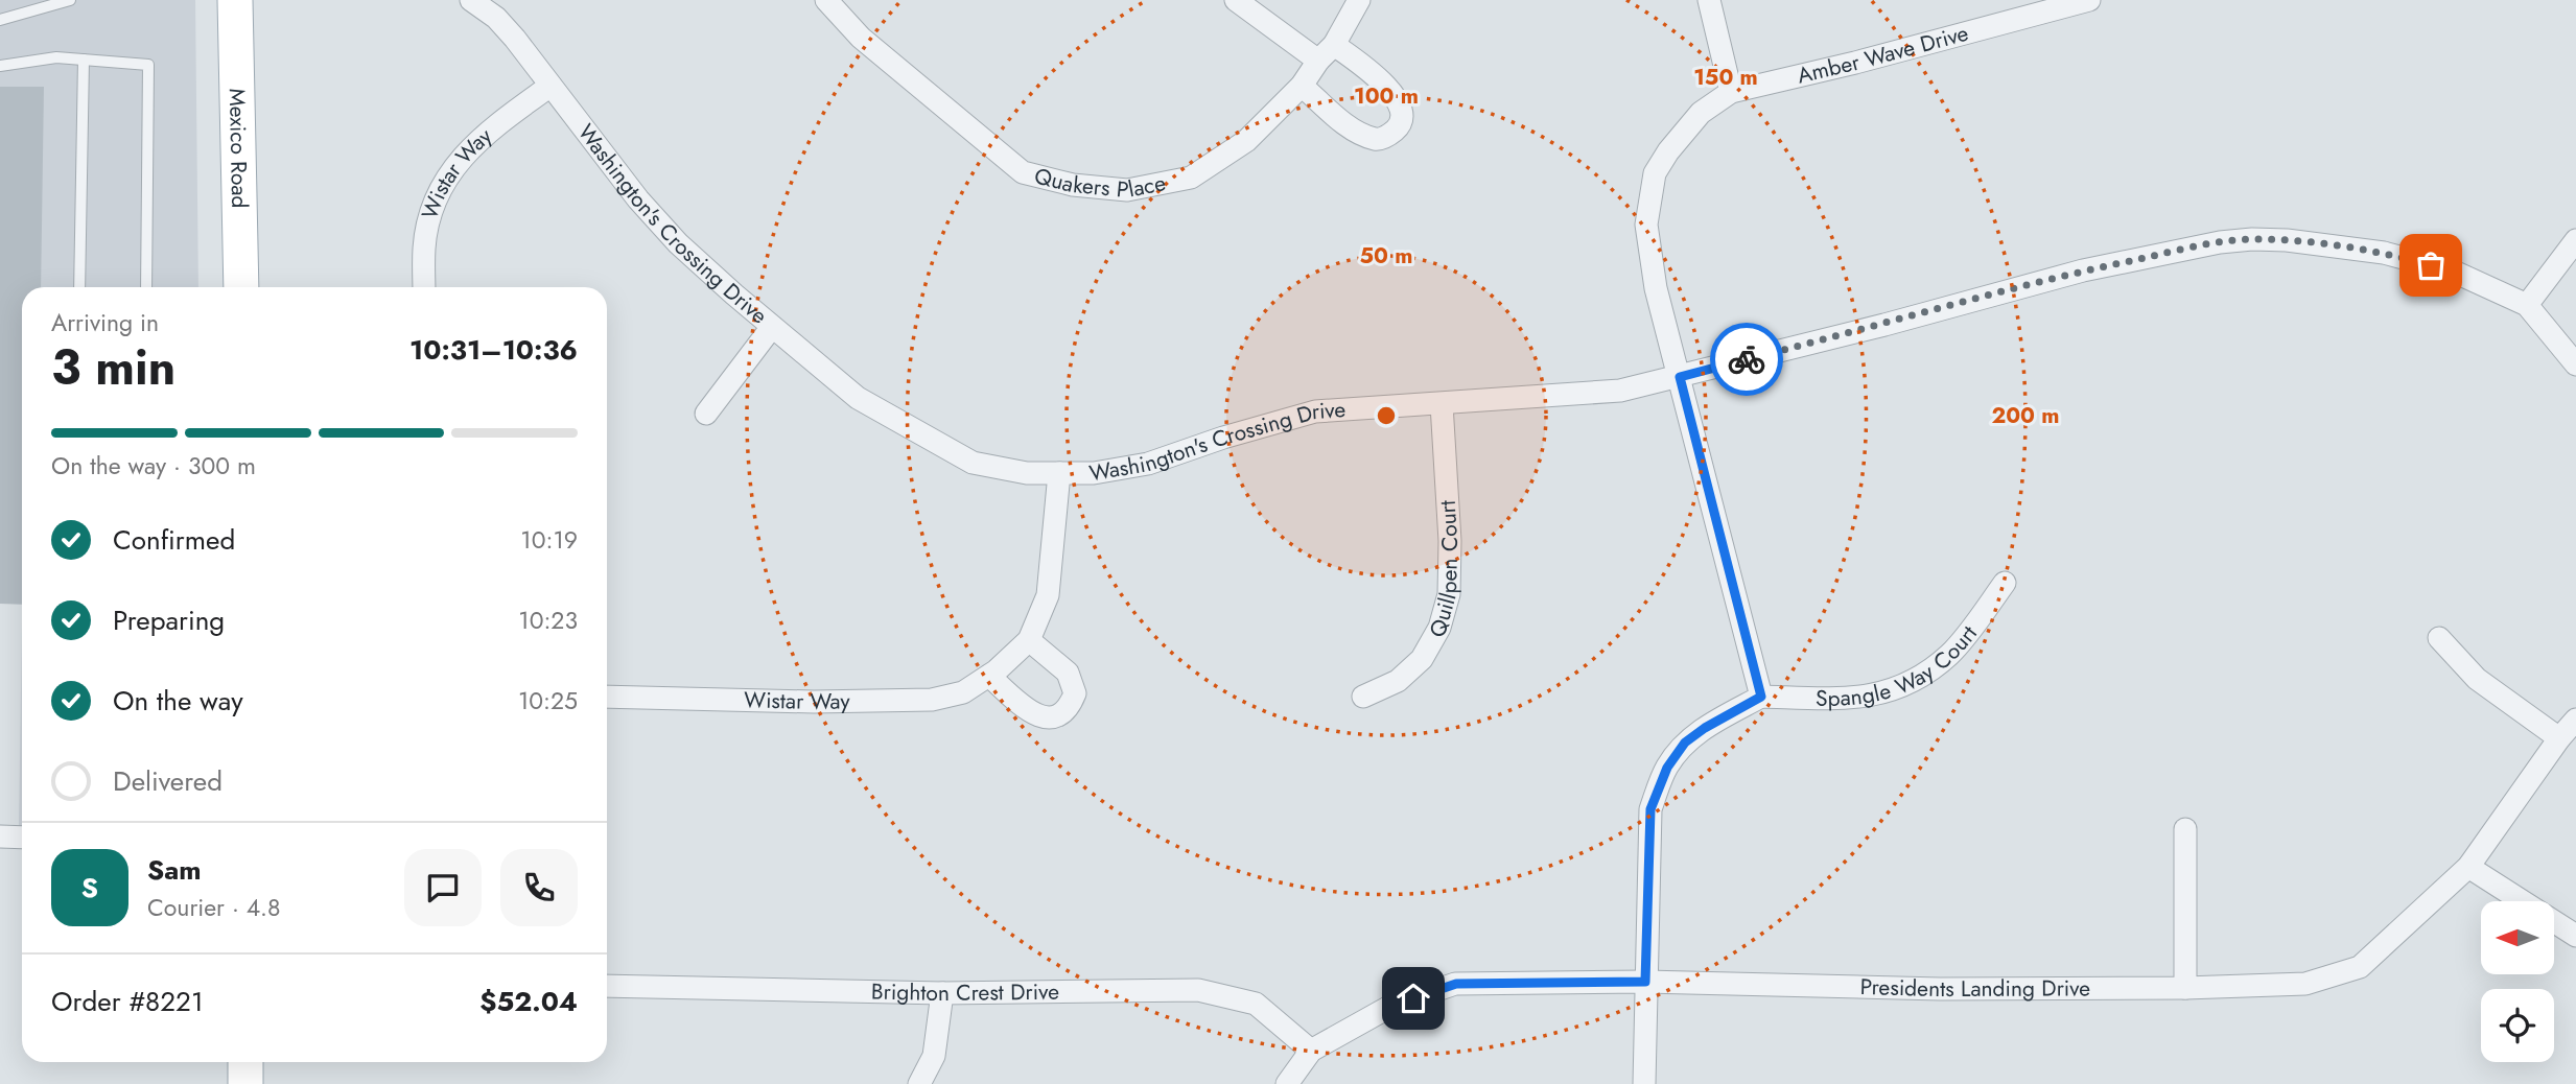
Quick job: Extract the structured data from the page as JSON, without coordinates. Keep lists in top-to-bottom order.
{
  "streets": {
    "main road": ["Mexico Road"],
    "street": [
      "Amber Wave Drive",
      "Wistar Way",
      "Quakers Place",
      "Washington's Crossing Drive",
      "Quillpen Court",
      "Spangle Way Court",
      "Presidents Landing Drive",
      "Brighton Crest Drive"
    ]
  },
  "crossings": [
    ["Amber Wave Drive", "Washington's Crossing Drive"],
    ["Amber Wave Drive", "Spangle Way Court"],
    ["Wistar Way", "Washington's Crossing Drive"],
    ["Washington's Crossing Drive", "Quillpen Court"],
    ["Presidents Landing Drive", "Brighton Crest Drive"]
  ],
  "north": "left",
  "page": {
    "heading": ["3 min", "Arriving in", "10:31–10:36"],
    "panel": [
      "Sam",
      "Courier · 4.8",
      "Order #8221",
      "$52.04"
    ],
    "bar": "On the way · 300 m",
    "list": [
      ["Confirmed", "10:19"],
      ["Preparing", "10:23"],
      ["On the way", "10:25"],
      "Delivered"
    ],
    "round": "S"
  },
  "rings": [
    "150 m",
    "100 m",
    "50 m",
    "200 m"
  ]
}
